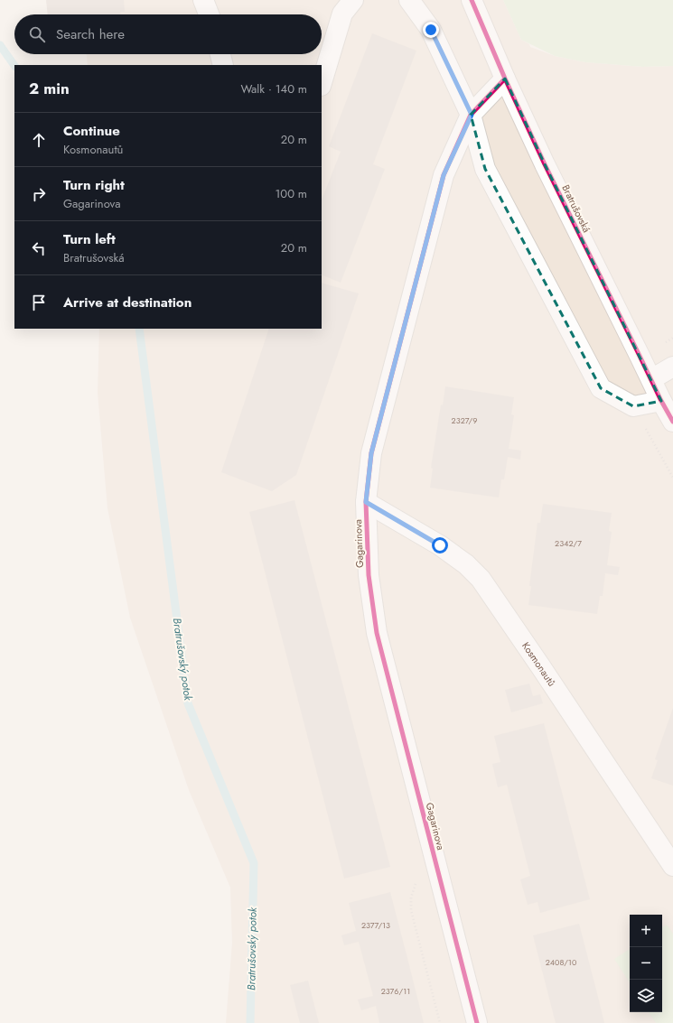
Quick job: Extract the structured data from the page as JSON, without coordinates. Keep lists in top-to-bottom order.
{
  "streets": {
    "street": ["Bratrušovská", "Gagarinova", "Kosmonautů"]
  },
  "crossings": [
    ["Bratrušovská", "Gagarinova"],
    ["Gagarinova", "Kosmonautů"]
  ],
  "water": ["Bratrušovský potok"],
  "house_numbers": [
    "2327/9",
    "2342/7",
    "2377/13",
    "2408/10",
    "2376/11"
  ],
  "page": {
    "search": "Search here",
    "heading": ["2 min", "Walk · 140 m"],
    "list": [
      ["Continue", "Kosmonautů", "20 m"],
      ["Turn right", "Gagarinova", "100 m"],
      ["Turn left", "Bratrušovská", "20 m"],
      "Arrive at destination"
    ],
    "map_buttons": ["+", "−"]
  }
}
